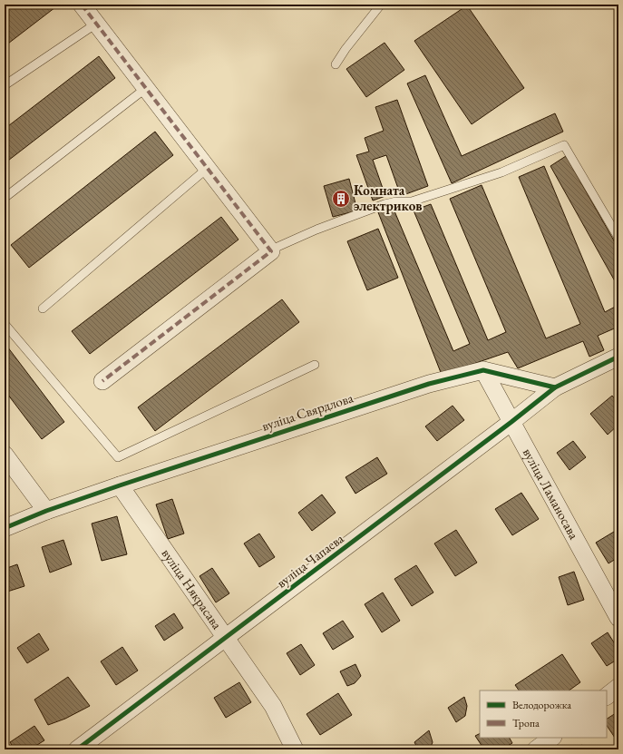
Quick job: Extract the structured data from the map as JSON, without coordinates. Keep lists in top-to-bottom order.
{
  "streets": {
    "street": [
      "вуліца Свярдлова",
      "вуліца Ламаносава",
      "вуліца Чапаева",
      "вуліца Някрасава"
    ]
  },
  "crossings": [
    ["вуліца Свярдлова", "вуліца Ламаносава"],
    ["вуліца Свярдлова", "вуліца Чапаева"],
    ["вуліца Свярдлова", "вуліца Някрасава"],
    ["вуліца Ламаносава", "вуліца Чапаева"],
    ["вуліца Чапаева", "вуліца Някрасава"]
  ],
  "places": {
    "building": ["Комната электриков"]
  },
  "legend": ["Велодорожка", "Тропа"]
}
